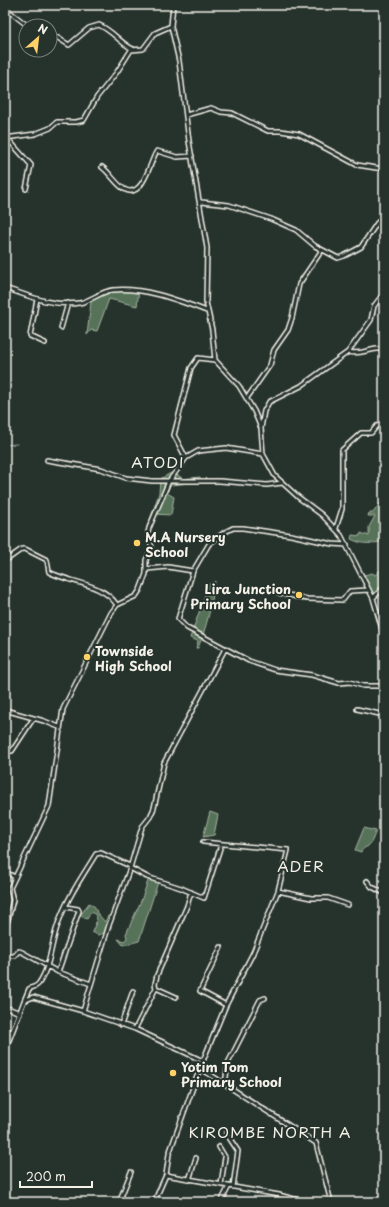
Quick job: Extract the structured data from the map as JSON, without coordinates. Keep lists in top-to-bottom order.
{
  "districts": ["ATODI", "ADER", "KIROMBE NORTH A"],
  "places": [
    "M.A Nursery School",
    "Lira Junction Primary School",
    "Townside High School",
    "Yotim Tom Primary School"
  ],
  "scale_bar": "200 m",
  "north": "top right"
}
